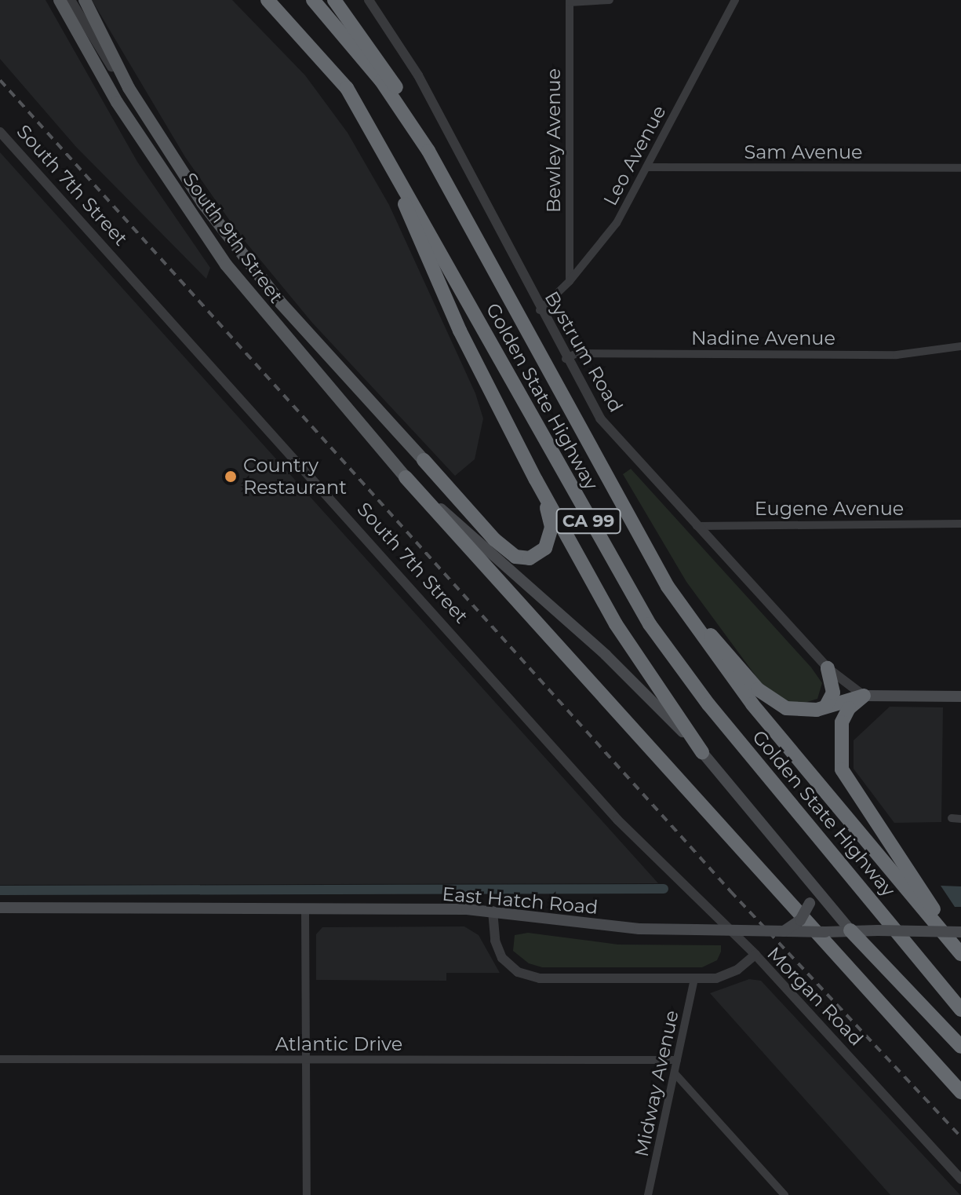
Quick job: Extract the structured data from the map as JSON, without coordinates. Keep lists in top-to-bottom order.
{
  "streets": {
    "highway": ["Golden State Highway", "CA 99"],
    "main road": ["South 9th Street", "East Hatch Road"],
    "street": [
      "Bewley Avenue",
      "Sam Avenue",
      "Leo Avenue",
      "South 7th Street",
      "Nadine Avenue",
      "Bystrum Road",
      "Eugene Avenue",
      "Morgan Road",
      "Atlantic Drive",
      "Midway Avenue"
    ]
  },
  "crossings": [
    ["Bewley Avenue", "Leo Avenue"],
    ["Sam Avenue", "Leo Avenue"],
    ["Leo Avenue", "Bystrum Road"],
    ["South 7th Street", "Morgan Road"],
    ["Nadine Avenue", "Bystrum Road"],
    ["Bystrum Road", "Eugene Avenue"],
    ["East Hatch Road", "Morgan Road"],
    ["Morgan Road", "Midway Avenue"],
    ["Atlantic Drive", "Midway Avenue"]
  ],
  "places": ["Country Restaurant"]
}
